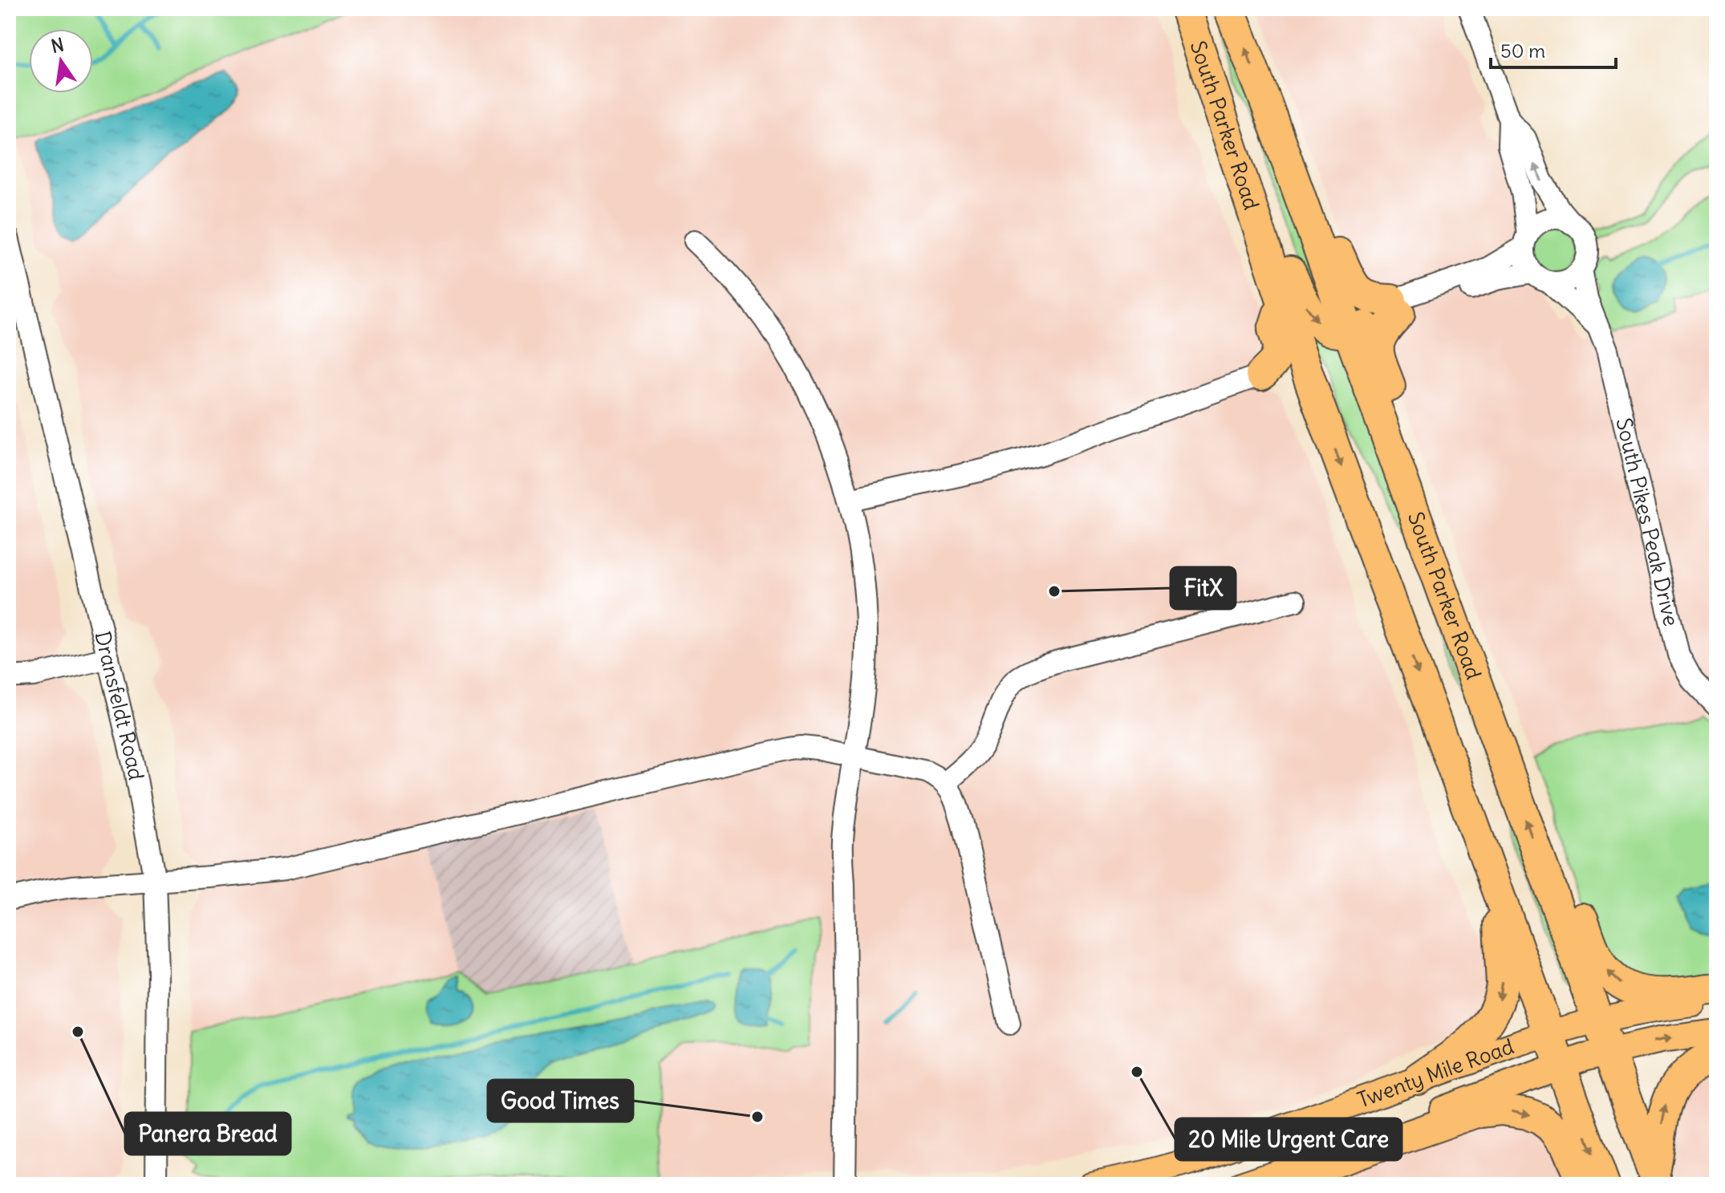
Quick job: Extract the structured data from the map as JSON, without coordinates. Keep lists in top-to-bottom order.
{
  "streets": {
    "highway": ["South Parker Road"],
    "main road": ["Twenty Mile Road"],
    "street": ["South Pikes Peak Drive", "Dransfeldt Road"]
  },
  "crossings": [
    ["South Parker Road", "Twenty Mile Road"]
  ],
  "places": [
    "FitX",
    "Panera Bread",
    "20 Mile Urgent Care",
    "Good Times"
  ],
  "scale_bar": "50 m",
  "north": "top"
}
